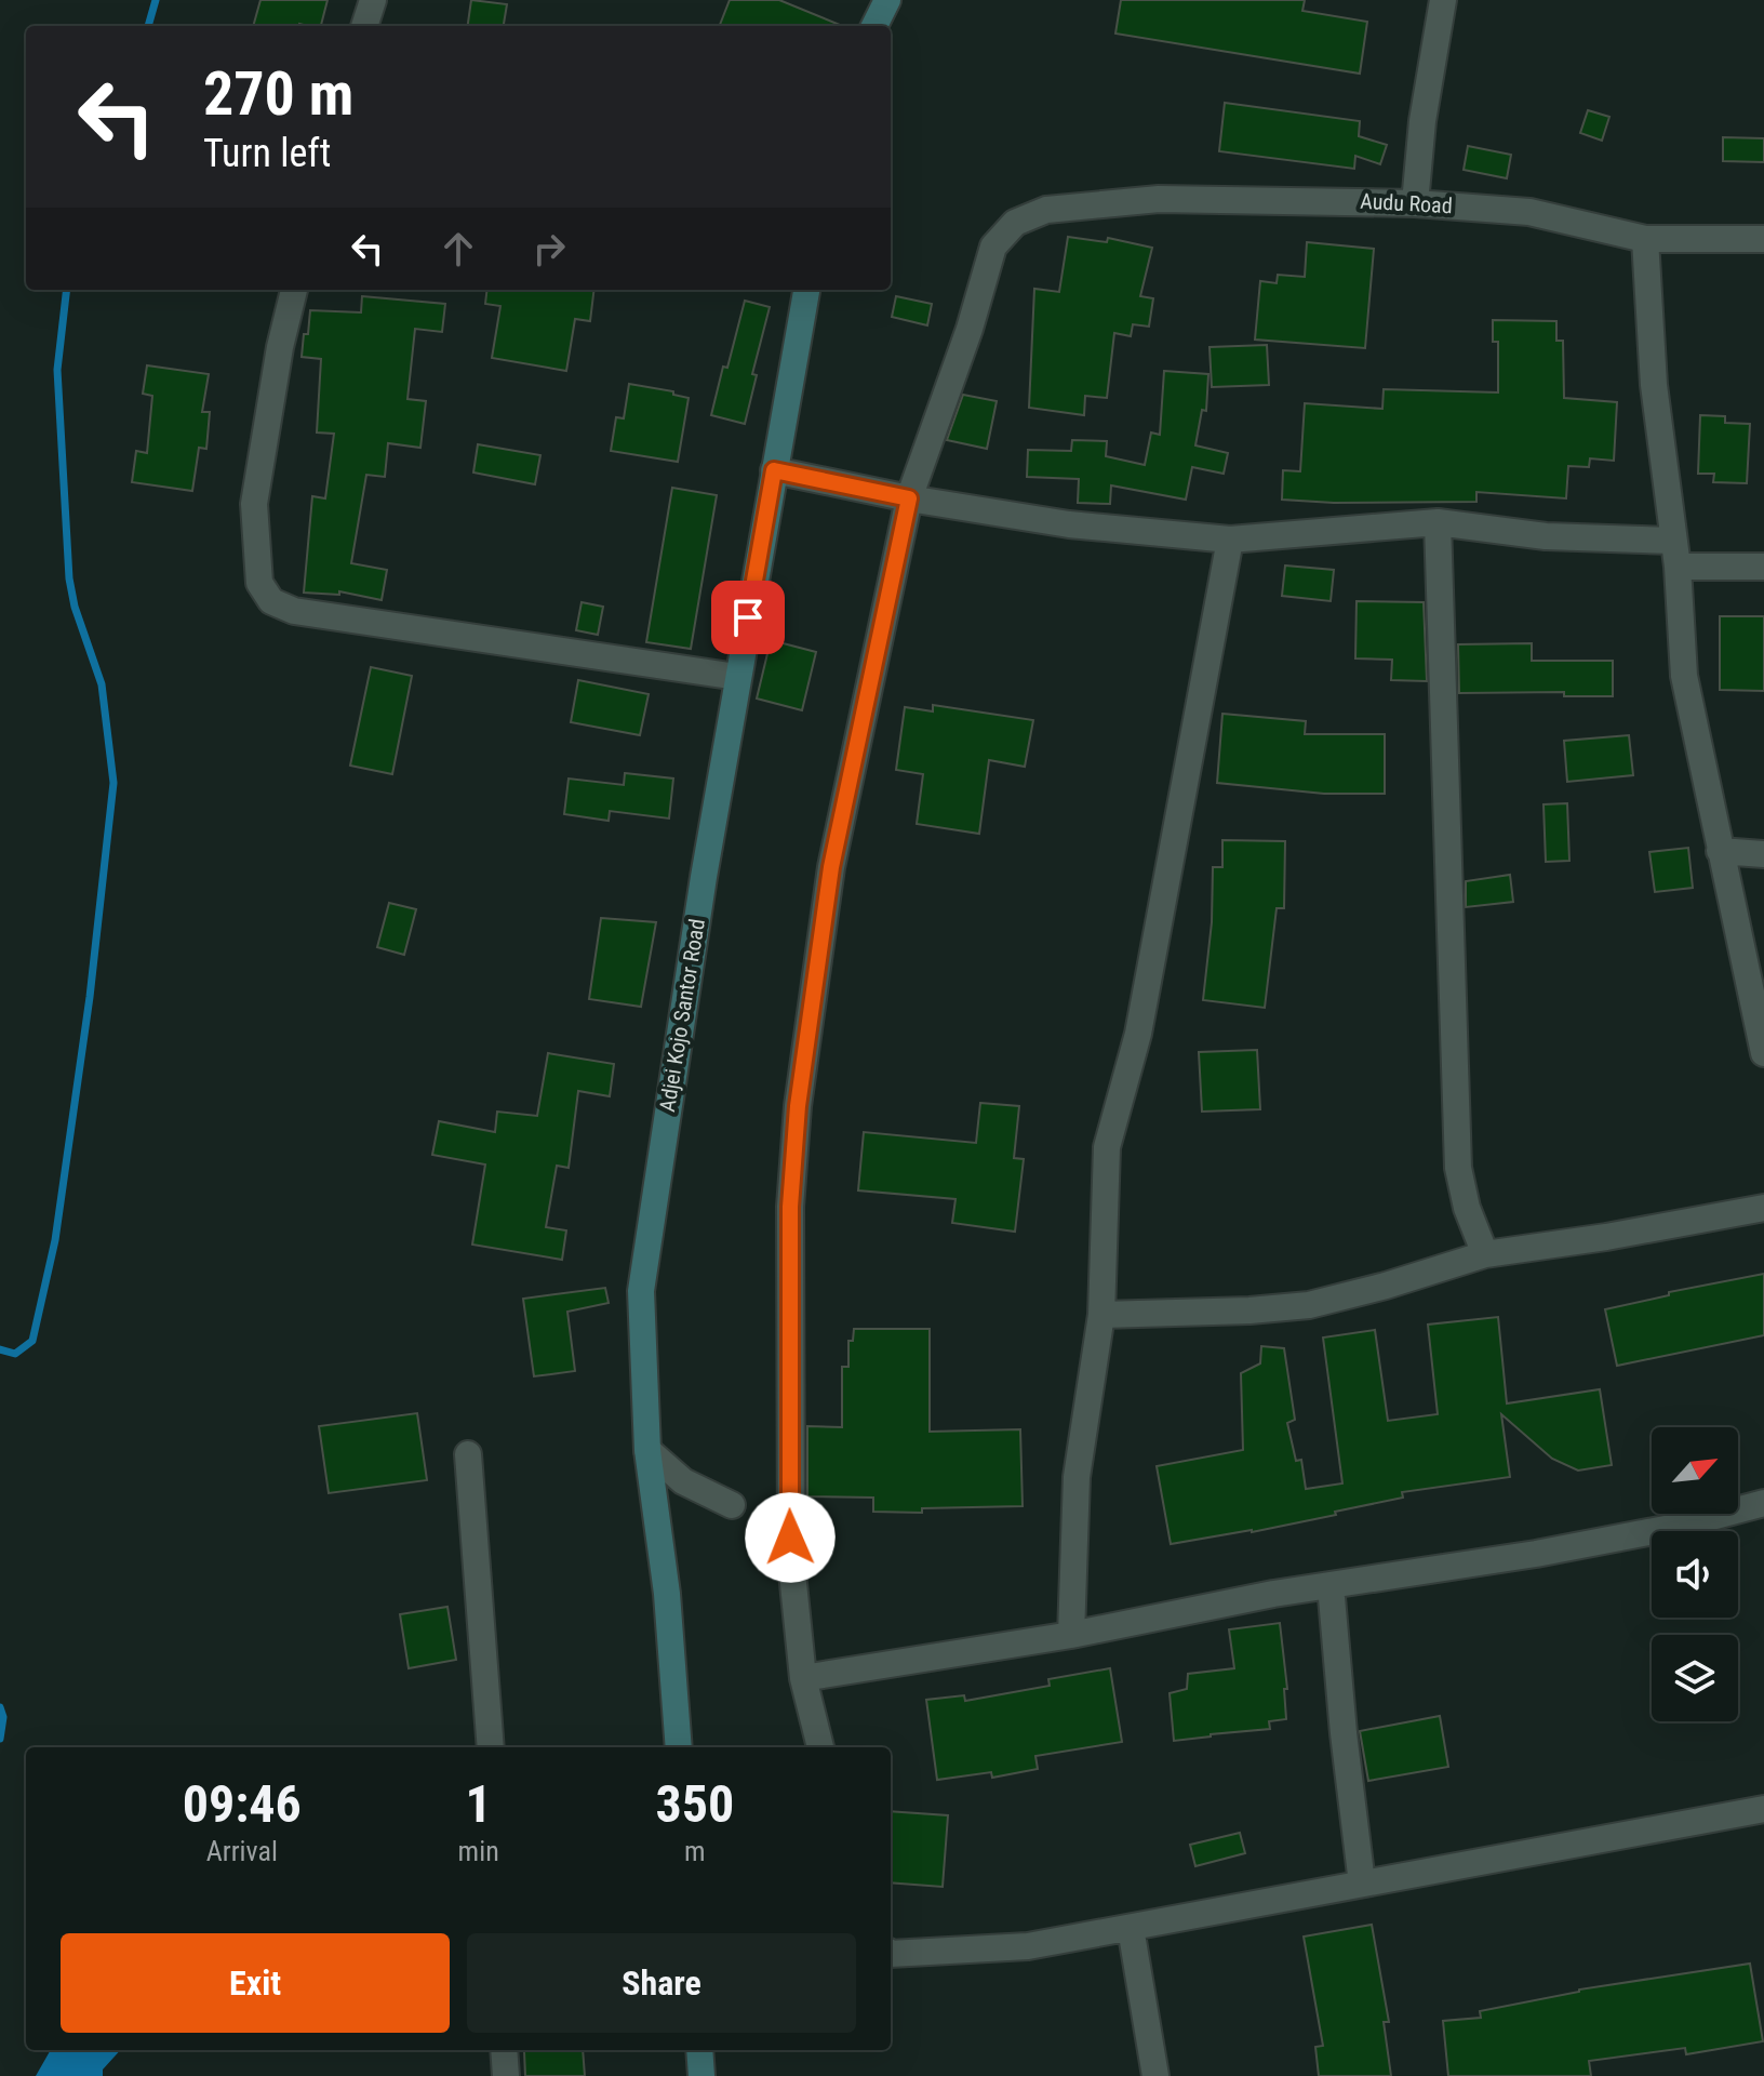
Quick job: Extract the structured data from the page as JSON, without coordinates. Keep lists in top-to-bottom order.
{
  "streets": {
    "street": ["Audu Road", "Adjei Kojo Santor Road"]
  },
  "north": "top right",
  "page": {
    "turn": ["270 m", "Turn left"],
    "eta": [
      "09:46",
      "Arrival",
      "1",
      "min",
      "350",
      "m"
    ],
    "buttons": ["Exit", "Share"]
  }
}
